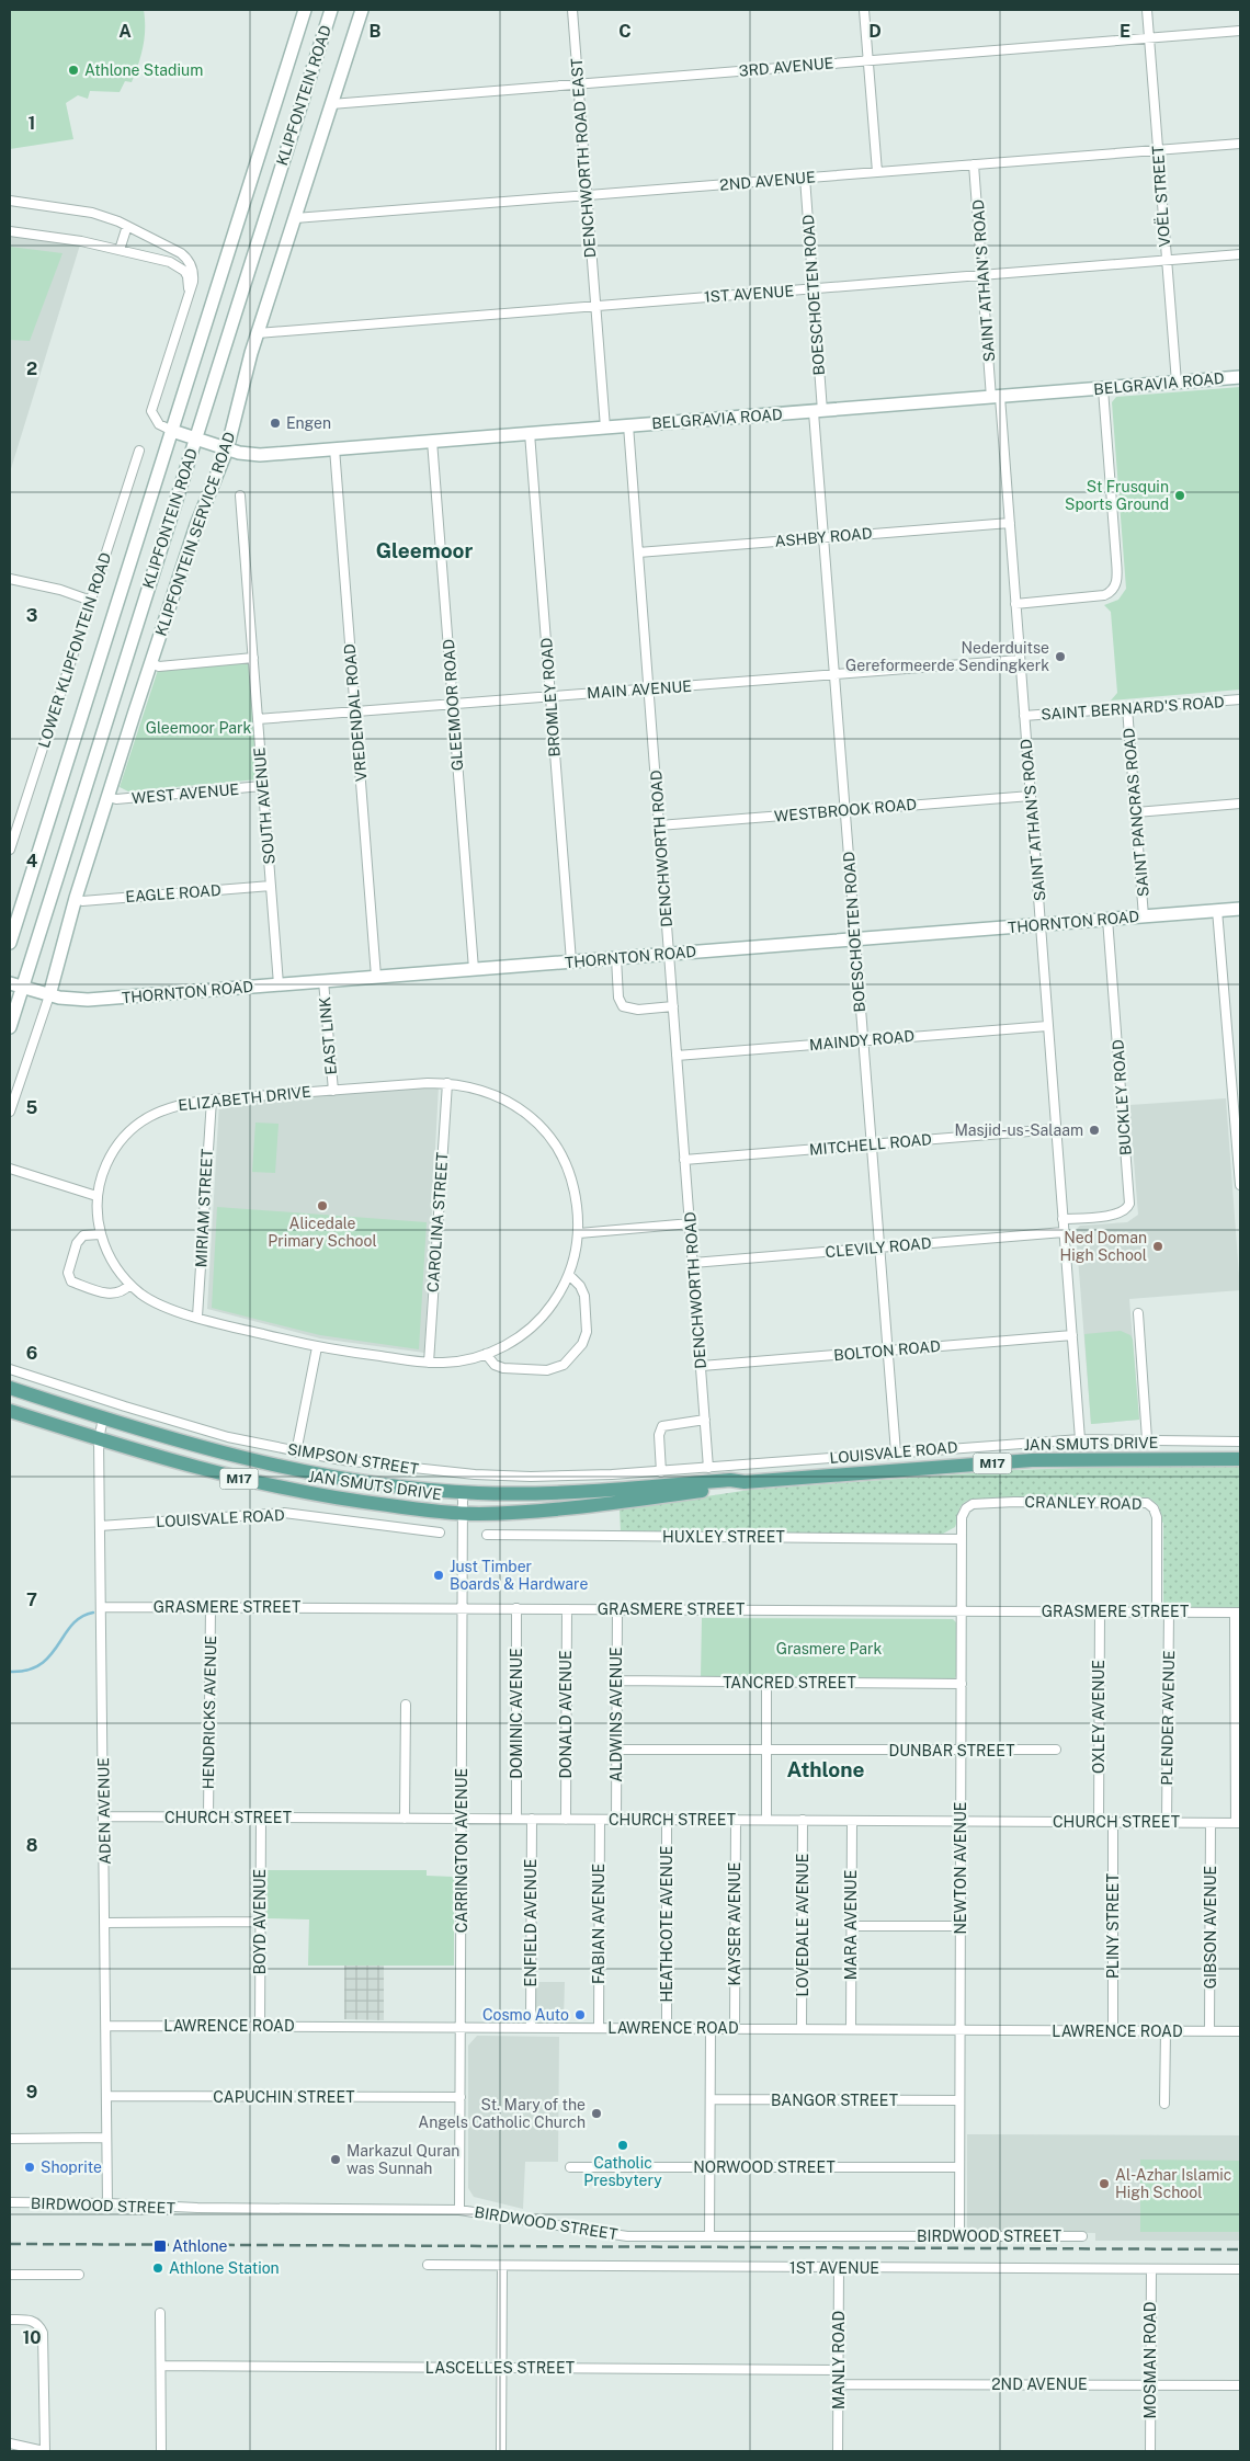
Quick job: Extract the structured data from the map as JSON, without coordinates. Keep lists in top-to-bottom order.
{
  "streets": {
    "main road": ["JAN SMUTS DRIVE", "M17"],
    "street": [
      "3RD AVENUE",
      "KLIPFONTEIN ROAD",
      "DENCHWORTH ROAD EAST",
      "2ND AVENUE",
      "VOËL STREET",
      "SAINT ATHAN'S ROAD",
      "1ST AVENUE",
      "BOESCHOETEN ROAD",
      "BELGRAVIA ROAD",
      "KLIPFONTEIN SERVICE ROAD",
      "ASHBY ROAD",
      "LOWER KLIPFONTEIN ROAD",
      "MAIN AVENUE",
      "BROMLEY ROAD",
      "GLEEMOOR ROAD",
      "SAINT BERNARD'S ROAD",
      "VREDENDAL ROAD",
      "WEST AVENUE",
      "SOUTH AVENUE",
      "WESTBROOK ROAD",
      "SAINT PANCRAS ROAD",
      "DENCHWORTH ROAD",
      "EAGLE ROAD",
      "THORNTON ROAD",
      "EAST LINK",
      "MAINDY ROAD",
      "BUCKLEY ROAD",
      "ELIZABETH DRIVE",
      "MITCHELL ROAD",
      "MIRIAM STREET",
      "CAROLINA STREET",
      "CLEVILY ROAD",
      "BOLTON ROAD",
      "LOUISVALE ROAD",
      "SIMPSON STREET",
      "CRANLEY ROAD",
      "HUXLEY STREET",
      "GRASMERE STREET",
      "TANCRED STREET",
      "HENDRICKS AVENUE",
      "DOMINIC AVENUE",
      "DONALD AVENUE",
      "ALDWINS AVENUE",
      "OXLEY AVENUE",
      "PLENDER AVENUE",
      "DUNBAR STREET",
      "ADEN AVENUE",
      "CHURCH STREET",
      "CARRINGTON AVENUE",
      "NEWTON AVENUE",
      "BOYD AVENUE",
      "ENFIELD AVENUE",
      "FABIAN AVENUE",
      "HEATHCOTE AVENUE",
      "KAYSER AVENUE",
      "LOVEDALE AVENUE",
      "MARA AVENUE",
      "PLINY STREET",
      "GIBSON AVENUE",
      "LAWRENCE ROAD",
      "CAPUCHIN STREET",
      "BANGOR STREET",
      "NORWOOD STREET",
      "BIRDWOOD STREET",
      "MANLY ROAD",
      "MOSMAN ROAD",
      "LASCELLES STREET"
    ]
  },
  "crossings": [
    ["3RD AVENUE", "DENCHWORTH ROAD EAST"],
    ["3RD AVENUE", "VOËL STREET"],
    ["3RD AVENUE", "KLIPFONTEIN SERVICE ROAD"],
    ["KLIPFONTEIN ROAD", "BELGRAVIA ROAD"],
    ["KLIPFONTEIN ROAD", "THORNTON ROAD"],
    ["DENCHWORTH ROAD EAST", "2ND AVENUE"],
    ["DENCHWORTH ROAD EAST", "1ST AVENUE"],
    ["2ND AVENUE", "VOËL STREET"],
    ["2ND AVENUE", "SAINT ATHAN'S ROAD"],
    ["2ND AVENUE", "BOESCHOETEN ROAD"],
    ["2ND AVENUE", "KLIPFONTEIN SERVICE ROAD"],
    ["2ND AVENUE", "MANLY ROAD"],
    ["2ND AVENUE", "MOSMAN ROAD"],
    ["VOËL STREET", "1ST AVENUE"],
    ["VOËL STREET", "BELGRAVIA ROAD"],
    ["SAINT ATHAN'S ROAD", "1ST AVENUE"],
    ["SAINT ATHAN'S ROAD", "BELGRAVIA ROAD"],
    ["SAINT ATHAN'S ROAD", "ASHBY ROAD"],
    ["SAINT ATHAN'S ROAD", "MAIN AVENUE"],
    ["SAINT ATHAN'S ROAD", "SAINT BERNARD'S ROAD"],
    ["SAINT ATHAN'S ROAD", "WESTBROOK ROAD"],
    ["SAINT ATHAN'S ROAD", "THORNTON ROAD"],
    ["SAINT ATHAN'S ROAD", "MAINDY ROAD"],
    ["SAINT ATHAN'S ROAD", "BUCKLEY ROAD"],
    ["SAINT ATHAN'S ROAD", "MITCHELL ROAD"],
    ["SAINT ATHAN'S ROAD", "CLEVILY ROAD"],
    ["SAINT ATHAN'S ROAD", "BOLTON ROAD"],
    ["SAINT ATHAN'S ROAD", "LOUISVALE ROAD"],
    ["1ST AVENUE", "BOESCHOETEN ROAD"],
    ["1ST AVENUE", "KLIPFONTEIN SERVICE ROAD"],
    ["1ST AVENUE", "MANLY ROAD"],
    ["1ST AVENUE", "MOSMAN ROAD"],
    ["BOESCHOETEN ROAD", "BELGRAVIA ROAD"],
    ["BOESCHOETEN ROAD", "ASHBY ROAD"],
    ["BOESCHOETEN ROAD", "MAIN AVENUE"],
    ["BOESCHOETEN ROAD", "WESTBROOK ROAD"],
    ["BOESCHOETEN ROAD", "THORNTON ROAD"],
    ["BOESCHOETEN ROAD", "MAINDY ROAD"],
    ["BOESCHOETEN ROAD", "MITCHELL ROAD"],
    ["BOESCHOETEN ROAD", "CLEVILY ROAD"],
    ["BOESCHOETEN ROAD", "BOLTON ROAD"],
    ["BOESCHOETEN ROAD", "LOUISVALE ROAD"],
    ["BELGRAVIA ROAD", "KLIPFONTEIN SERVICE ROAD"],
    ["BELGRAVIA ROAD", "BROMLEY ROAD"],
    ["BELGRAVIA ROAD", "GLEEMOOR ROAD"],
    ["BELGRAVIA ROAD", "VREDENDAL ROAD"],
    ["BELGRAVIA ROAD", "DENCHWORTH ROAD"],
    ["KLIPFONTEIN SERVICE ROAD", "WEST AVENUE"],
    ["KLIPFONTEIN SERVICE ROAD", "EAGLE ROAD"],
    ["KLIPFONTEIN SERVICE ROAD", "THORNTON ROAD"],
    ["ASHBY ROAD", "DENCHWORTH ROAD"],
    ["MAIN AVENUE", "BROMLEY ROAD"],
    ["MAIN AVENUE", "GLEEMOOR ROAD"],
    ["MAIN AVENUE", "VREDENDAL ROAD"],
    ["MAIN AVENUE", "SOUTH AVENUE"],
    ["MAIN AVENUE", "DENCHWORTH ROAD"],
    ["BROMLEY ROAD", "THORNTON ROAD"],
    ["GLEEMOOR ROAD", "THORNTON ROAD"],
    ["SAINT BERNARD'S ROAD", "SAINT PANCRAS ROAD"],
    ["VREDENDAL ROAD", "THORNTON ROAD"],
    ["WEST AVENUE", "SOUTH AVENUE"],
    ["SOUTH AVENUE", "EAGLE ROAD"],
    ["SOUTH AVENUE", "THORNTON ROAD"],
    ["WESTBROOK ROAD", "DENCHWORTH ROAD"],
    ["SAINT PANCRAS ROAD", "THORNTON ROAD"],
    ["DENCHWORTH ROAD", "THORNTON ROAD"],
    ["DENCHWORTH ROAD", "MAINDY ROAD"],
    ["DENCHWORTH ROAD", "MITCHELL ROAD"],
    ["DENCHWORTH ROAD", "CLEVILY ROAD"],
    ["DENCHWORTH ROAD", "BOLTON ROAD"],
    ["DENCHWORTH ROAD", "LOUISVALE ROAD"],
    ["DENCHWORTH ROAD", "SIMPSON STREET"],
    ["THORNTON ROAD", "EAST LINK"],
    ["THORNTON ROAD", "BUCKLEY ROAD"],
    ["EAST LINK", "ELIZABETH DRIVE"],
    ["ELIZABETH DRIVE", "MIRIAM STREET"],
    ["ELIZABETH DRIVE", "CAROLINA STREET"],
    ["JAN SMUTS DRIVE", "ADEN AVENUE"],
    ["JAN SMUTS DRIVE", "CARRINGTON AVENUE"],
    ["LOUISVALE ROAD", "SIMPSON STREET"],
    ["LOUISVALE ROAD", "ADEN AVENUE"],
    ["CRANLEY ROAD", "GRASMERE STREET"],
    ["CRANLEY ROAD", "NEWTON AVENUE"],
    ["HUXLEY STREET", "NEWTON AVENUE"],
    ["GRASMERE STREET", "HENDRICKS AVENUE"],
    ["GRASMERE STREET", "DOMINIC AVENUE"],
    ["GRASMERE STREET", "DONALD AVENUE"],
    ["GRASMERE STREET", "ALDWINS AVENUE"],
    ["GRASMERE STREET", "OXLEY AVENUE"],
    ["GRASMERE STREET", "PLENDER AVENUE"],
    ["GRASMERE STREET", "ADEN AVENUE"],
    ["GRASMERE STREET", "CARRINGTON AVENUE"],
    ["GRASMERE STREET", "NEWTON AVENUE"],
    ["TANCRED STREET", "ALDWINS AVENUE"],
    ["TANCRED STREET", "NEWTON AVENUE"],
    ["HENDRICKS AVENUE", "CHURCH STREET"],
    ["DOMINIC AVENUE", "CHURCH STREET"],
    ["DONALD AVENUE", "CHURCH STREET"],
    ["ALDWINS AVENUE", "DUNBAR STREET"],
    ["ALDWINS AVENUE", "CHURCH STREET"],
    ["OXLEY AVENUE", "CHURCH STREET"],
    ["PLENDER AVENUE", "CHURCH STREET"],
    ["DUNBAR STREET", "NEWTON AVENUE"],
    ["ADEN AVENUE", "CHURCH STREET"],
    ["ADEN AVENUE", "LAWRENCE ROAD"],
    ["ADEN AVENUE", "CAPUCHIN STREET"],
    ["ADEN AVENUE", "BIRDWOOD STREET"],
    ["CHURCH STREET", "CARRINGTON AVENUE"],
    ["CHURCH STREET", "NEWTON AVENUE"],
    ["CHURCH STREET", "BOYD AVENUE"],
    ["CHURCH STREET", "ENFIELD AVENUE"],
    ["CHURCH STREET", "FABIAN AVENUE"],
    ["CHURCH STREET", "HEATHCOTE AVENUE"],
    ["CHURCH STREET", "KAYSER AVENUE"],
    ["CHURCH STREET", "LOVEDALE AVENUE"],
    ["CHURCH STREET", "MARA AVENUE"],
    ["CHURCH STREET", "PLINY STREET"],
    ["CHURCH STREET", "GIBSON AVENUE"],
    ["CARRINGTON AVENUE", "LAWRENCE ROAD"],
    ["CARRINGTON AVENUE", "CAPUCHIN STREET"],
    ["CARRINGTON AVENUE", "BIRDWOOD STREET"],
    ["NEWTON AVENUE", "LAWRENCE ROAD"],
    ["NEWTON AVENUE", "BANGOR STREET"],
    ["NEWTON AVENUE", "NORWOOD STREET"],
    ["NEWTON AVENUE", "BIRDWOOD STREET"],
    ["BOYD AVENUE", "LAWRENCE ROAD"],
    ["ENFIELD AVENUE", "LAWRENCE ROAD"],
    ["FABIAN AVENUE", "LAWRENCE ROAD"],
    ["HEATHCOTE AVENUE", "LAWRENCE ROAD"],
    ["KAYSER AVENUE", "LAWRENCE ROAD"],
    ["LOVEDALE AVENUE", "LAWRENCE ROAD"],
    ["MARA AVENUE", "LAWRENCE ROAD"],
    ["PLINY STREET", "LAWRENCE ROAD"],
    ["GIBSON AVENUE", "LAWRENCE ROAD"],
    ["MANLY ROAD", "LASCELLES STREET"]
  ],
  "districts": ["Gleemoor", "Athlone"],
  "parks": ["Gleemoor Park", "Grasmere Park"],
  "places": {
    "other": [
      "Athlone Stadium",
      "Engen",
      "St Frusquin Sports Ground",
      "Nederduitse Gereformeerde Sendingkerk",
      "Masjid-us-Salaam",
      "Alicedale Primary School",
      "Ned Doman High School",
      "Just Timber Boards & Hardware",
      "Cosmo Auto",
      "St. Mary of the Angels Catholic Church",
      "Catholic Presbytery",
      "Markazul Quran was Sunnah",
      "Shoprite",
      "Al-Azhar Islamic High School",
      "Athlone Station"
    ],
    "transit": ["Athlone"]
  },
  "grid": {
    "columns": [
      "A",
      "B",
      "C",
      "D",
      "E"
    ],
    "rows": [
      "1",
      "2",
      "3",
      "4",
      "5",
      "6",
      "7",
      "8",
      "9",
      "10"
    ]
  }
}
